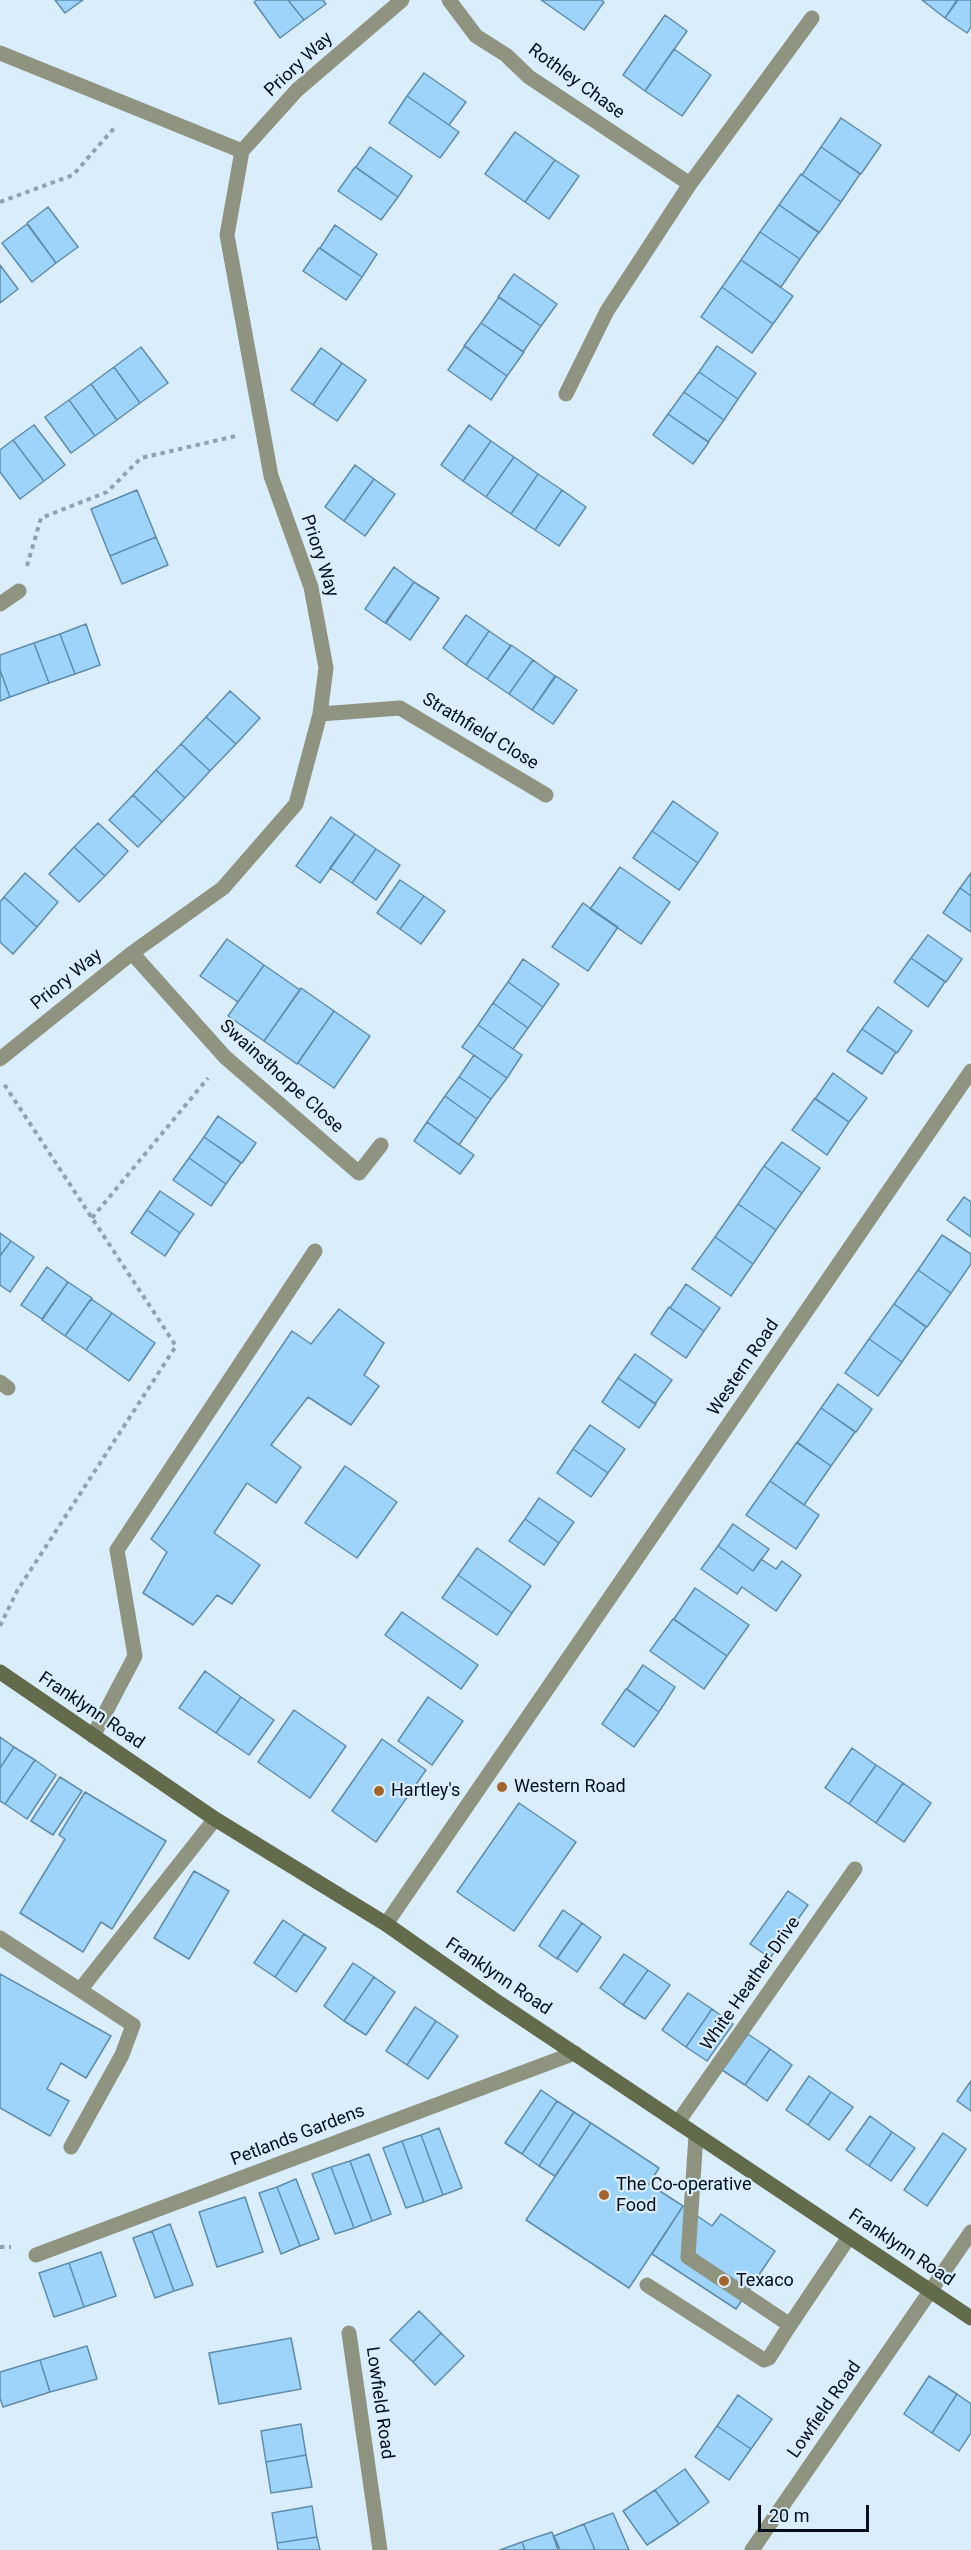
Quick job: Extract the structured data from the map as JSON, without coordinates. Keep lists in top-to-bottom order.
{
  "streets": {
    "main road": ["Franklynn Road"],
    "street": [
      "Priory Way",
      "Rothley Chase",
      "Strathfield Close",
      "Swainsthorpe Close",
      "Western Road",
      "White Heather Drive",
      "Petlands Gardens",
      "Lowfield Road"
    ]
  },
  "crossings": [
    ["Priory Way", "Strathfield Close"],
    ["Priory Way", "Swainsthorpe Close"],
    ["Western Road", "Franklynn Road"],
    ["Franklynn Road", "White Heather Drive"],
    ["Franklynn Road", "Petlands Gardens"],
    ["Franklynn Road", "Lowfield Road"]
  ],
  "places": [
    "Western Road",
    "Hartley's",
    "The Co-operative Food",
    "Texaco"
  ],
  "scale_bar": "20 m"
}
